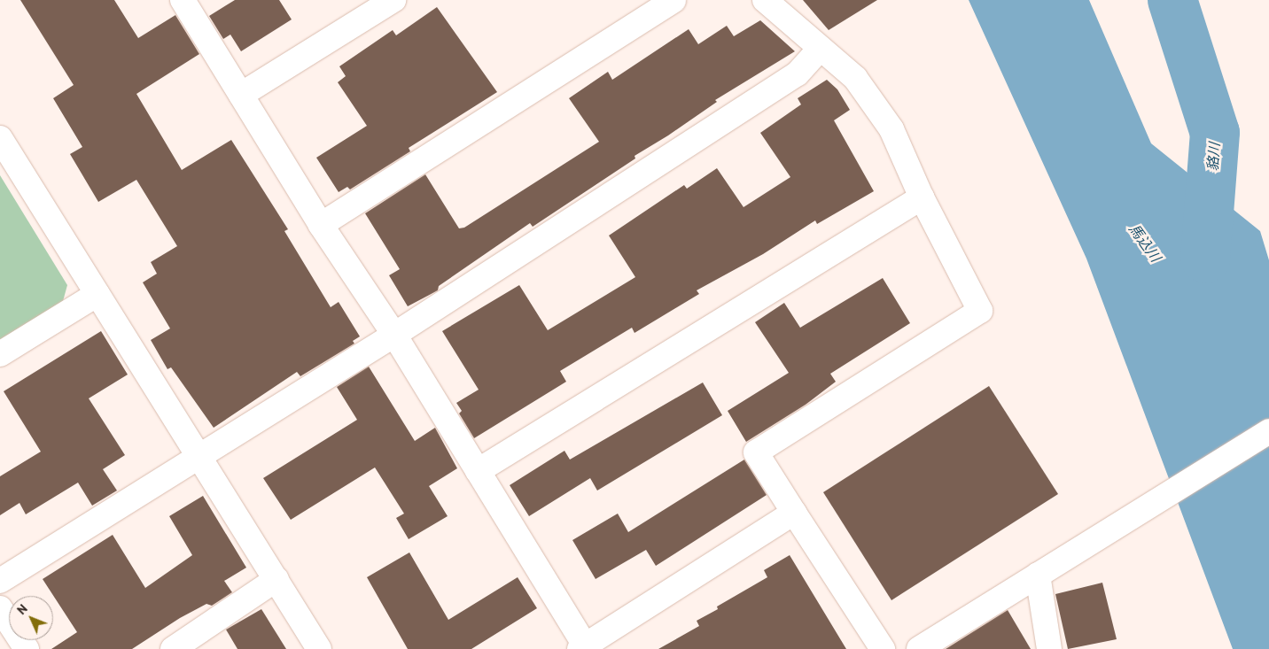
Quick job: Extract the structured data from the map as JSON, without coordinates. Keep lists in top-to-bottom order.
{
  "water": ["貉川", "馬込川"],
  "north": "top left"
}
